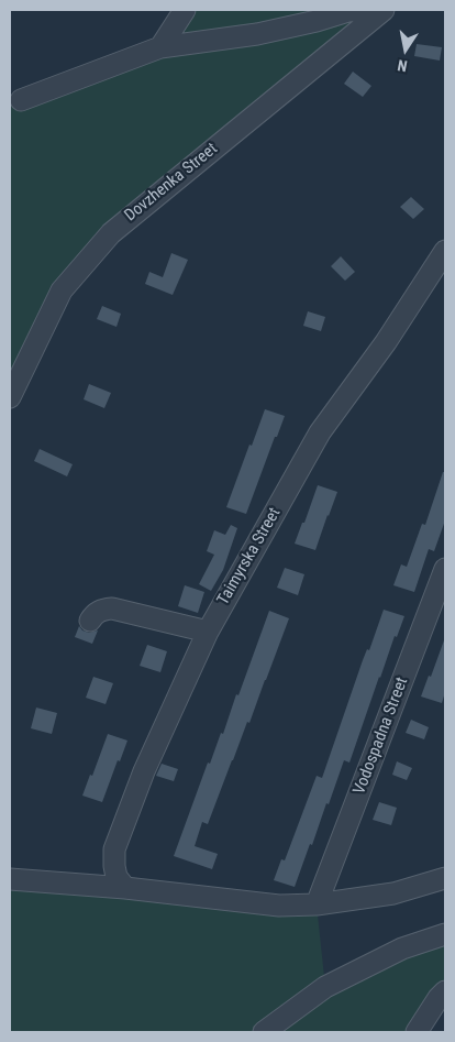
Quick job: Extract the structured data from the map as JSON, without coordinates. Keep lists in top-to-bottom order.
{
  "streets": {
    "street": ["Dovzhenka Street", "Taimyrska Street", "Vodospadna Street"]
  },
  "north": "bottom"
}
